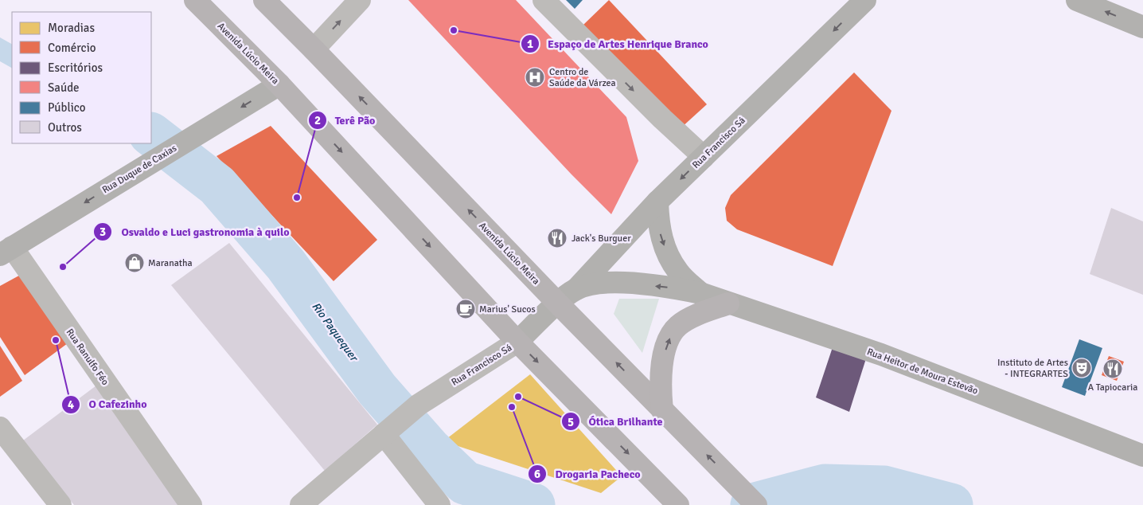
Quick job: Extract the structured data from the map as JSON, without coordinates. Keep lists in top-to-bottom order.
{
  "streets": {
    "main road": [
      "Avenida Lúcio Meira",
      "Rua Francisco Sá",
      "Rua Duque de Caxias",
      "Rua Heitor de Moura Estevão"
    ],
    "street": ["Rua Ranulfo Féo"]
  },
  "crossings": [
    ["Avenida Lúcio Meira", "Rua Francisco Sá"],
    ["Avenida Lúcio Meira", "Rua Duque de Caxias"],
    ["Rua Duque de Caxias", "Rua Ranulfo Féo"]
  ],
  "one_way": ["Rua Francisco Sá", "Rua Duque de Caxias"],
  "water": ["Rio Paquequer"],
  "places": {
    "other": [
      "Espaço de Artes Henrique Branco",
      "Terê Pão",
      "Osvaldo e Luci gastronomia à quilo",
      "O Cafezinho",
      "Ótica Brilhante",
      "Drogaria Pacheco"
    ],
    "hospital": ["Centro de Saúde da Várzea"],
    "restaurant": ["Jack's Burguer", "A Tapiocaria"],
    "shop": ["Maranatha"],
    "cafe": ["Marius' Sucos"],
    "theatre": ["Instituto de Artes - INTEGRARTES"]
  },
  "legend": [
    "Moradias",
    "Comércio",
    "Escritórios",
    "Saúde",
    "Público",
    "Outros"
  ]
}
